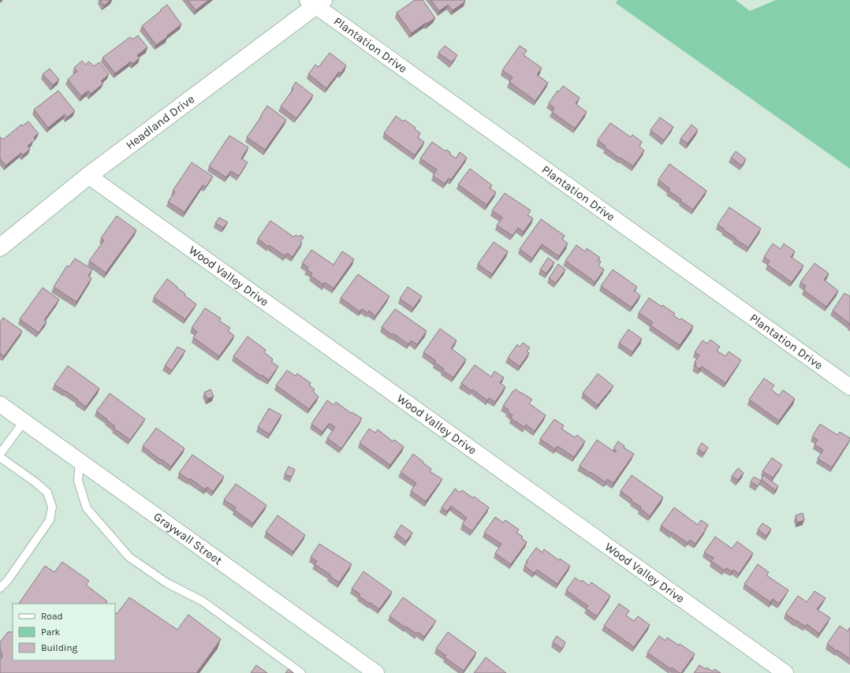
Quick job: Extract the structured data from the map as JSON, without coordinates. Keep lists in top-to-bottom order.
{
  "streets": {
    "main road": ["Headland Drive"],
    "street": ["Plantation Drive", "Wood Valley Drive", "Graywall Street"]
  },
  "crossings": [
    ["Plantation Drive", "Headland Drive"],
    ["Headland Drive", "Wood Valley Drive"]
  ],
  "legend": ["Road", "Park", "Building"]
}
